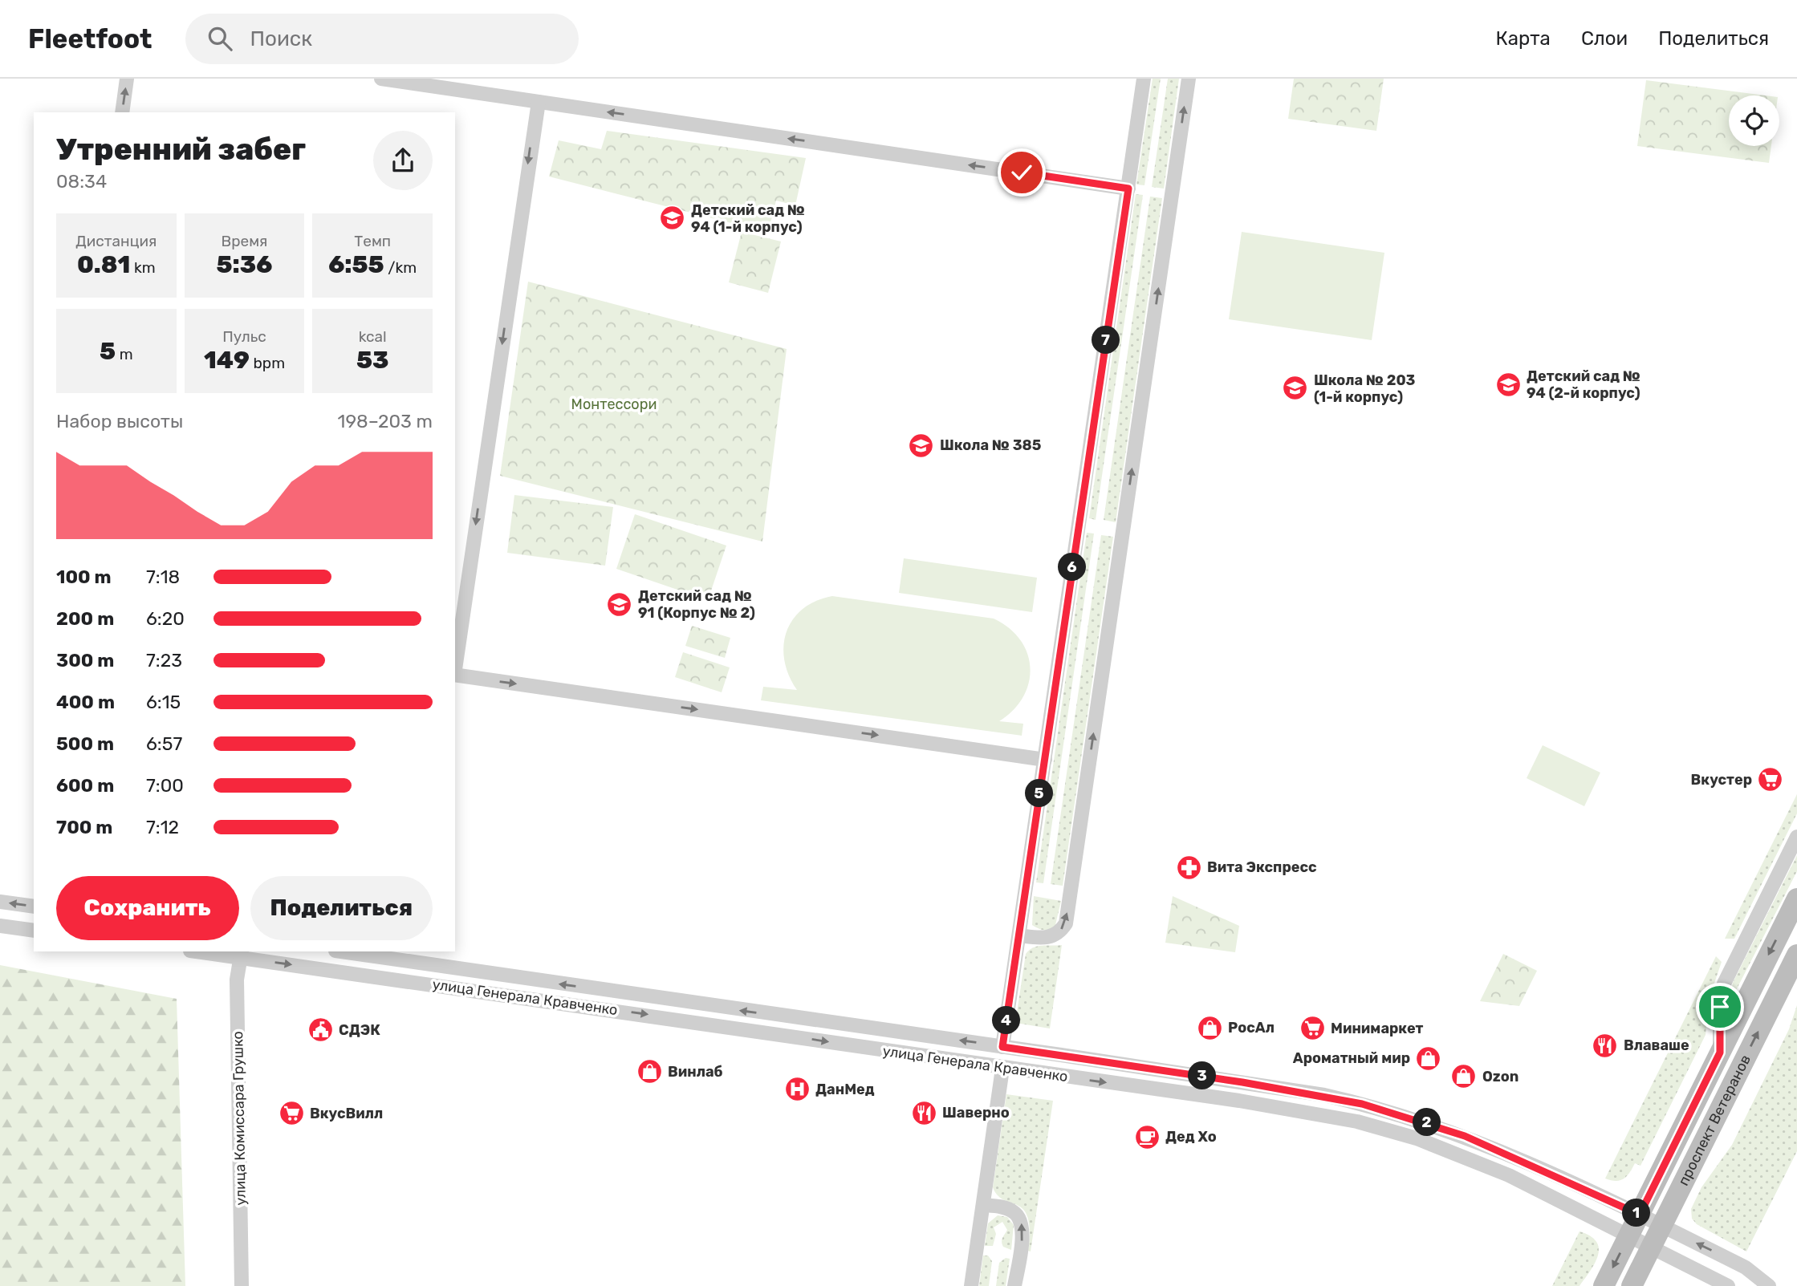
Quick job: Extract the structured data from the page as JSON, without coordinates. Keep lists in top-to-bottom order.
{
  "streets": {
    "main road": ["проспект Ветеранов"],
    "street": ["улица Генерала Кравченко", "улица Комиссара Грушко"]
  },
  "crossings": [
    ["улица Генерала Кравченко", "улица Комиссара Грушко"],
    ["улица Генерала Кравченко", "проспект Ветеранов"]
  ],
  "parks": ["Монтессори"],
  "places": {
    "school or university": [
      "Детский сад № 94 (1-й корпус)",
      "Детский сад № 94 (2-й корпус)",
      "Школа № 203 (1-й корпус)",
      "Школа № 385",
      "Детский сад № 91 (Корпус № 2)"
    ],
    "supermarket": ["Вкустер", "Минимаркет", "ВкусВилл"],
    "pharmacy": ["Вита Экспресс"],
    "shop": [
      "РосАл",
      "Ароматный мир",
      "Винлаб",
      "Ozon"
    ],
    "public building": ["СДЭК"],
    "restaurant": ["Влаваше", "Шаверно"],
    "hospital": ["ДанМед"],
    "cafe": ["Дед Хо"]
  },
  "page": {
    "header": "Fleetfoot",
    "search": "Поиск",
    "nav": ["Карта", "Слои", "Поделиться"],
    "heading": ["Утренний забег", "08:34"],
    "stats": [
      ["Дистанция", "0.81 km"],
      ["Время", "5:36"],
      ["Темп", "6:55 /km"],
      ["5 m"],
      ["Пульс", "149 bpm"],
      ["kcal", "53"]
    ],
    "pins": [
      "7",
      "6",
      "5",
      "4",
      "3",
      "2",
      "1"
    ],
    "chart": ["Набор высоты", "198–203 m"],
    "list": [
      {
        "name": "100 m",
        "note": "7:18"
      },
      {
        "name": "200 m",
        "note": "6:20"
      },
      {
        "name": "300 m",
        "note": "7:23"
      },
      {
        "name": "400 m",
        "note": "6:15"
      },
      {
        "name": "500 m",
        "note": "6:57"
      },
      {
        "name": "600 m",
        "note": "7:00"
      },
      {
        "name": "700 m",
        "note": "7:12"
      }
    ],
    "buttons": ["Сохранить", "Поделиться"]
  }
}
